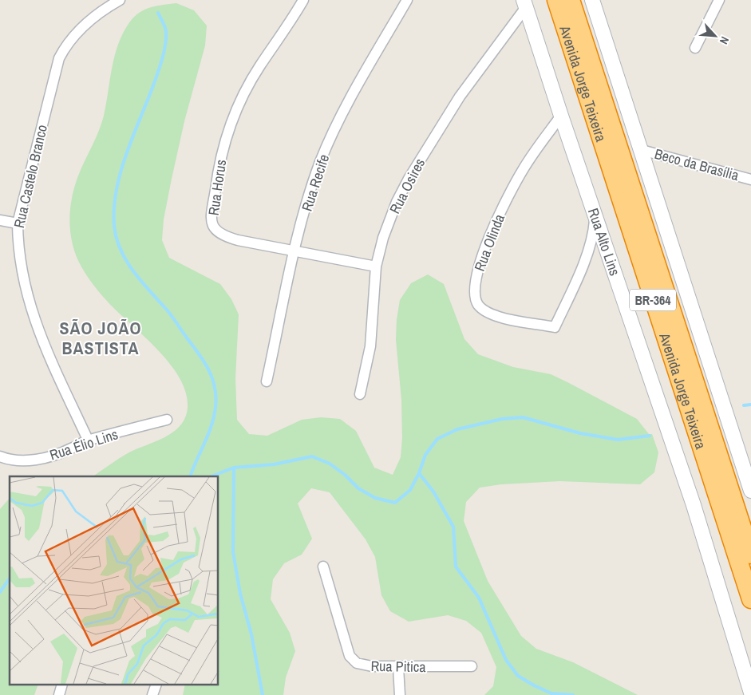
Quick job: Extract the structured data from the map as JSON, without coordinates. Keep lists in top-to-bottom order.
{
  "streets": {
    "highway": ["Avenida Jorge Teixeira", "BR-364"],
    "main road": ["Rua Alto Lins"],
    "street": [
      "Beco da Brasília",
      "Rua Castelo Branco",
      "Rua Recife",
      "Rua Osires",
      "Rua Horus",
      "Rua Olinda",
      "Rua Élio Lins",
      "Rua Pitica"
    ]
  },
  "crossings": [
    ["Rua Castelo Branco", "Rua Élio Lins"],
    ["Rua Recife", "Rua Horus"],
    ["Rua Osires", "Rua Horus"],
    ["Rua Osires", "Rua Alto Lins"],
    ["Rua Alto Lins", "Rua Olinda"]
  ],
  "districts": ["SÃO JOÃO BASTISTA"],
  "north": "bottom right"
}
